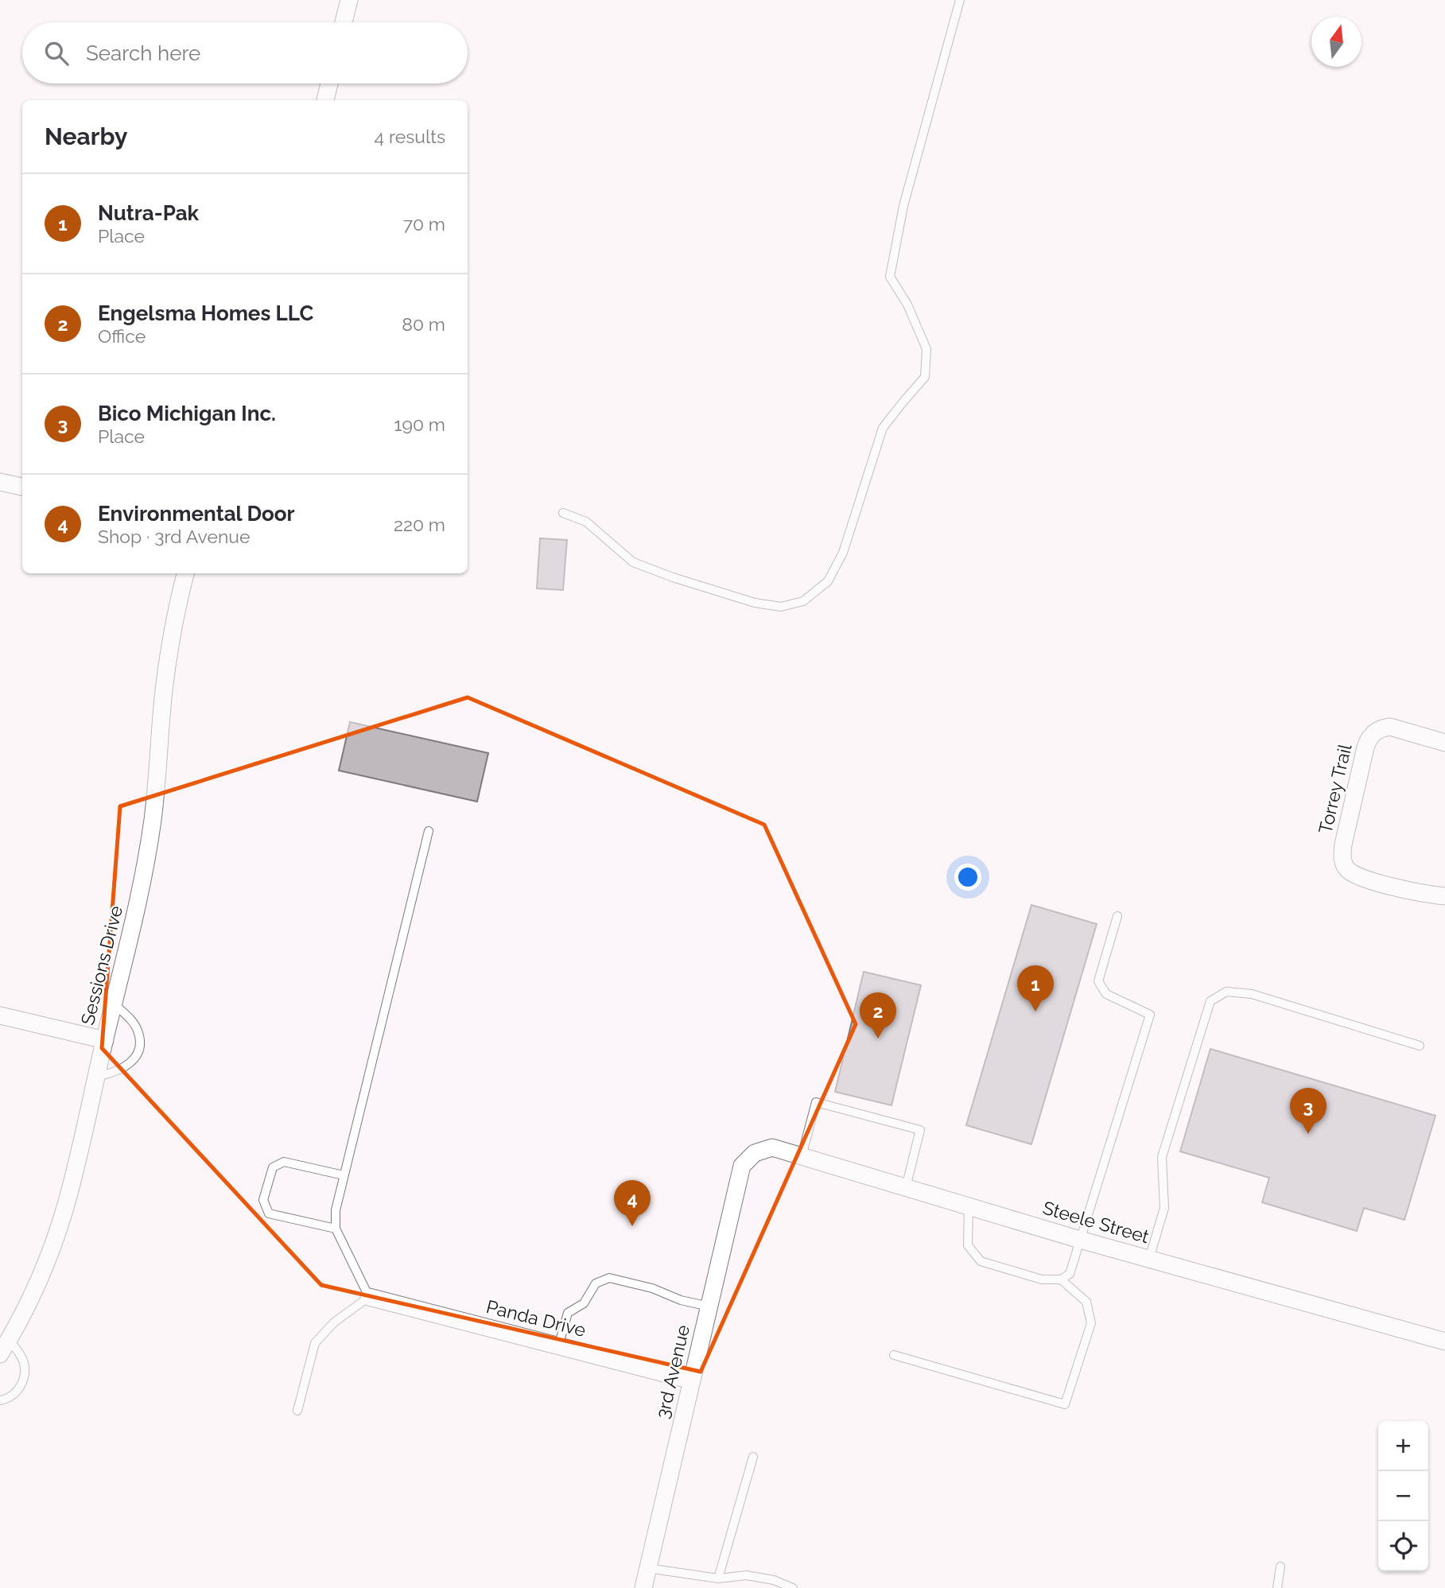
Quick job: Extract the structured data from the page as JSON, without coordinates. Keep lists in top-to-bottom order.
{
  "streets": {
    "street": [
      "Torrey Trail",
      "Sessions Drive",
      "Steele Street",
      "Panda Drive",
      "3rd Avenue"
    ]
  },
  "crossings": [
    ["Steele Street", "3rd Avenue"],
    ["Panda Drive", "3rd Avenue"]
  ],
  "north": "top",
  "page": {
    "search": "Search here",
    "heading": ["Nearby", "4 results"],
    "list": [
      {
        "mark": "1",
        "name": "Nutra-Pak",
        "note": "Place",
        "value": "70 m"
      },
      {
        "mark": "2",
        "name": "Engelsma Homes LLC",
        "note": "Office",
        "value": "80 m"
      },
      {
        "mark": "3",
        "name": "Bico Michigan Inc.",
        "note": "Place",
        "value": "190 m"
      },
      {
        "mark": "4",
        "name": "Environmental Door",
        "note": "Shop · 3rd Avenue",
        "value": "220 m"
      }
    ],
    "pins": [
      "1",
      "2",
      "3",
      "4"
    ],
    "map_buttons": ["+", "−"]
  }
}
